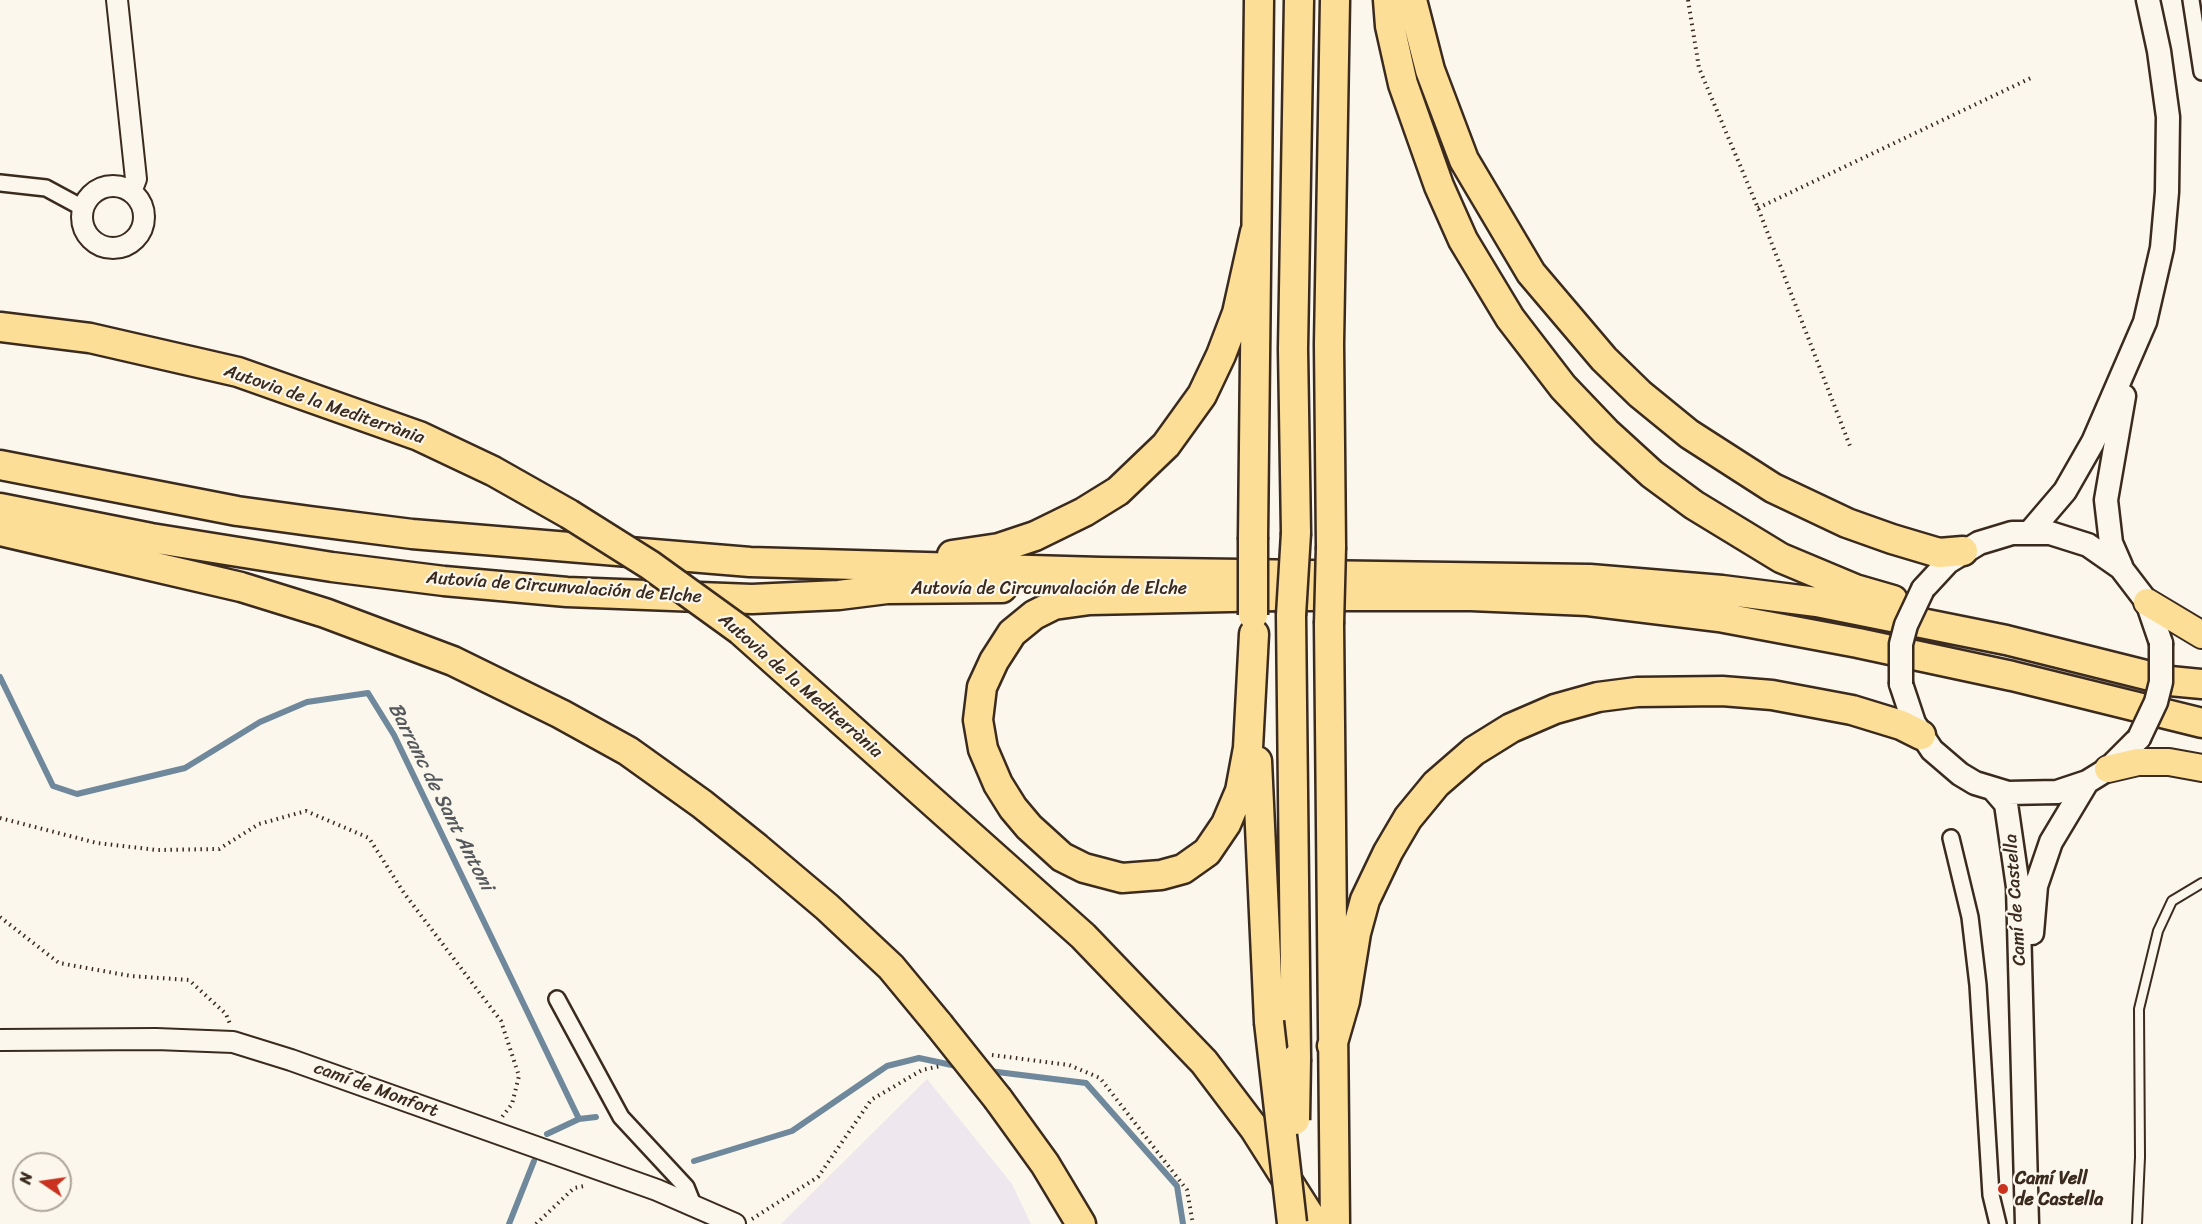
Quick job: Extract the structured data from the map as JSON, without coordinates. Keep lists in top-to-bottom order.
{
  "streets": {
    "highway": ["Autovia de la Mediterrània", "Autovía de Circunvalación de Elche"],
    "main road": ["Camí de Castella"],
    "street": ["camí de Monfort"]
  },
  "water": ["Barranc de Sant Antoni"],
  "places": ["Camí Vell de Castella"],
  "north": "left"
}
